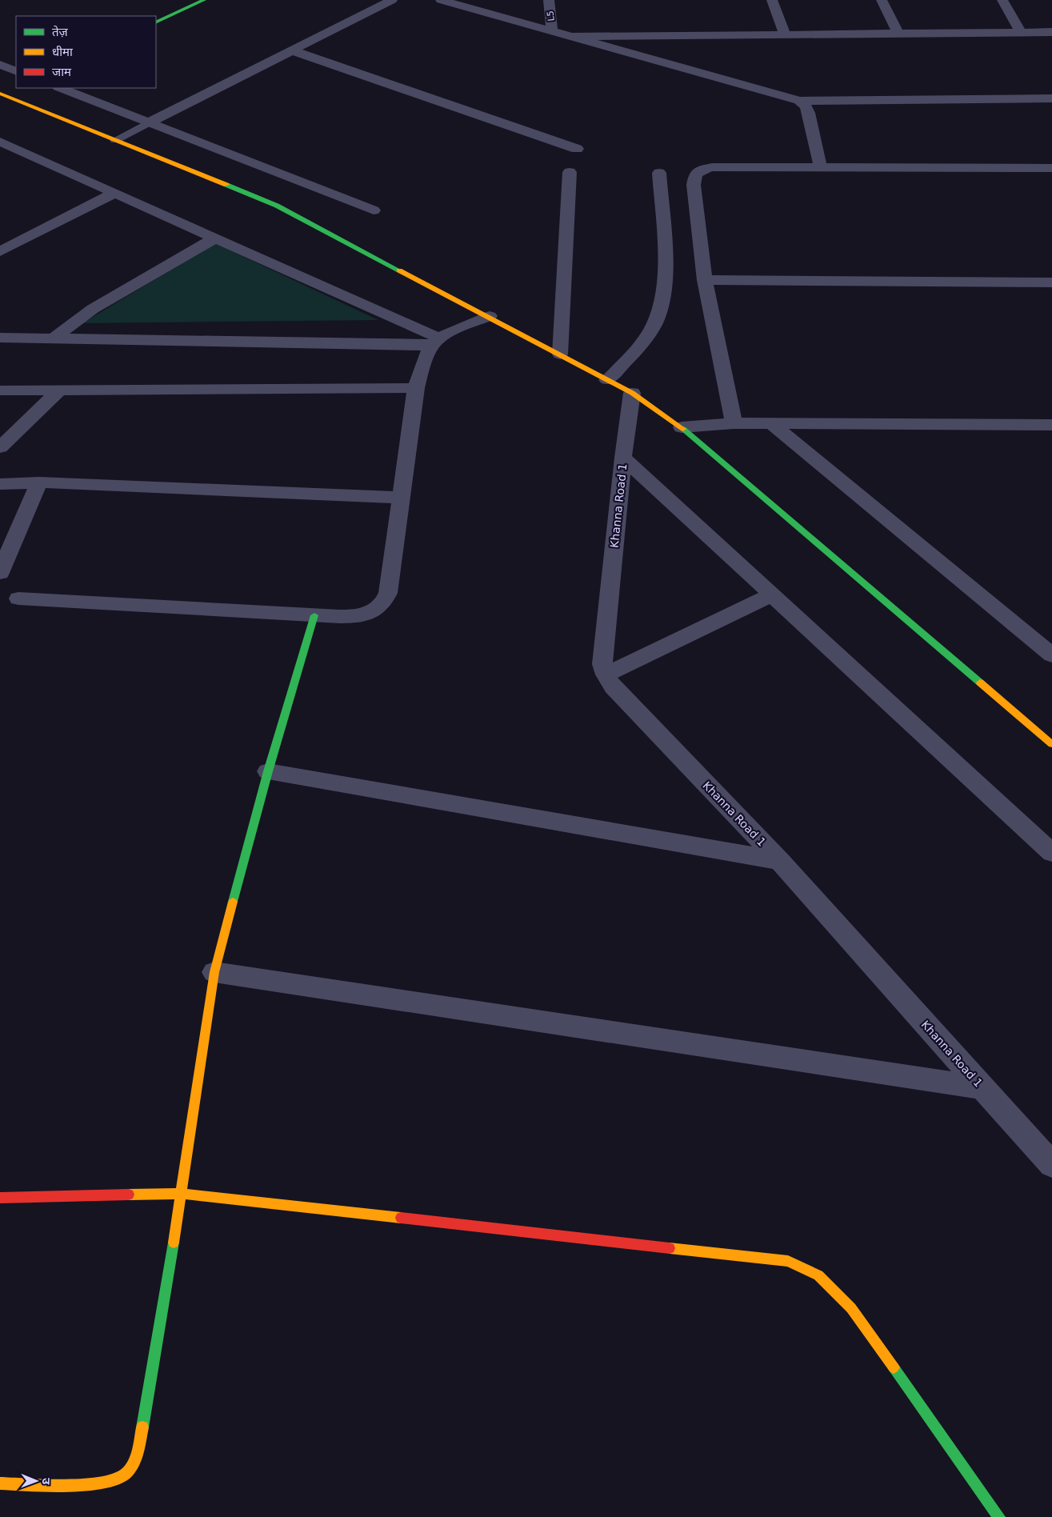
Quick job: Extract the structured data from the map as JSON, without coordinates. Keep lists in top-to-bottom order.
{
  "streets": {
    "street": ["L5", "Khanna Road 1"]
  },
  "legend": ["तेज़", "धीमा", "जाम"],
  "north": "right"
}
